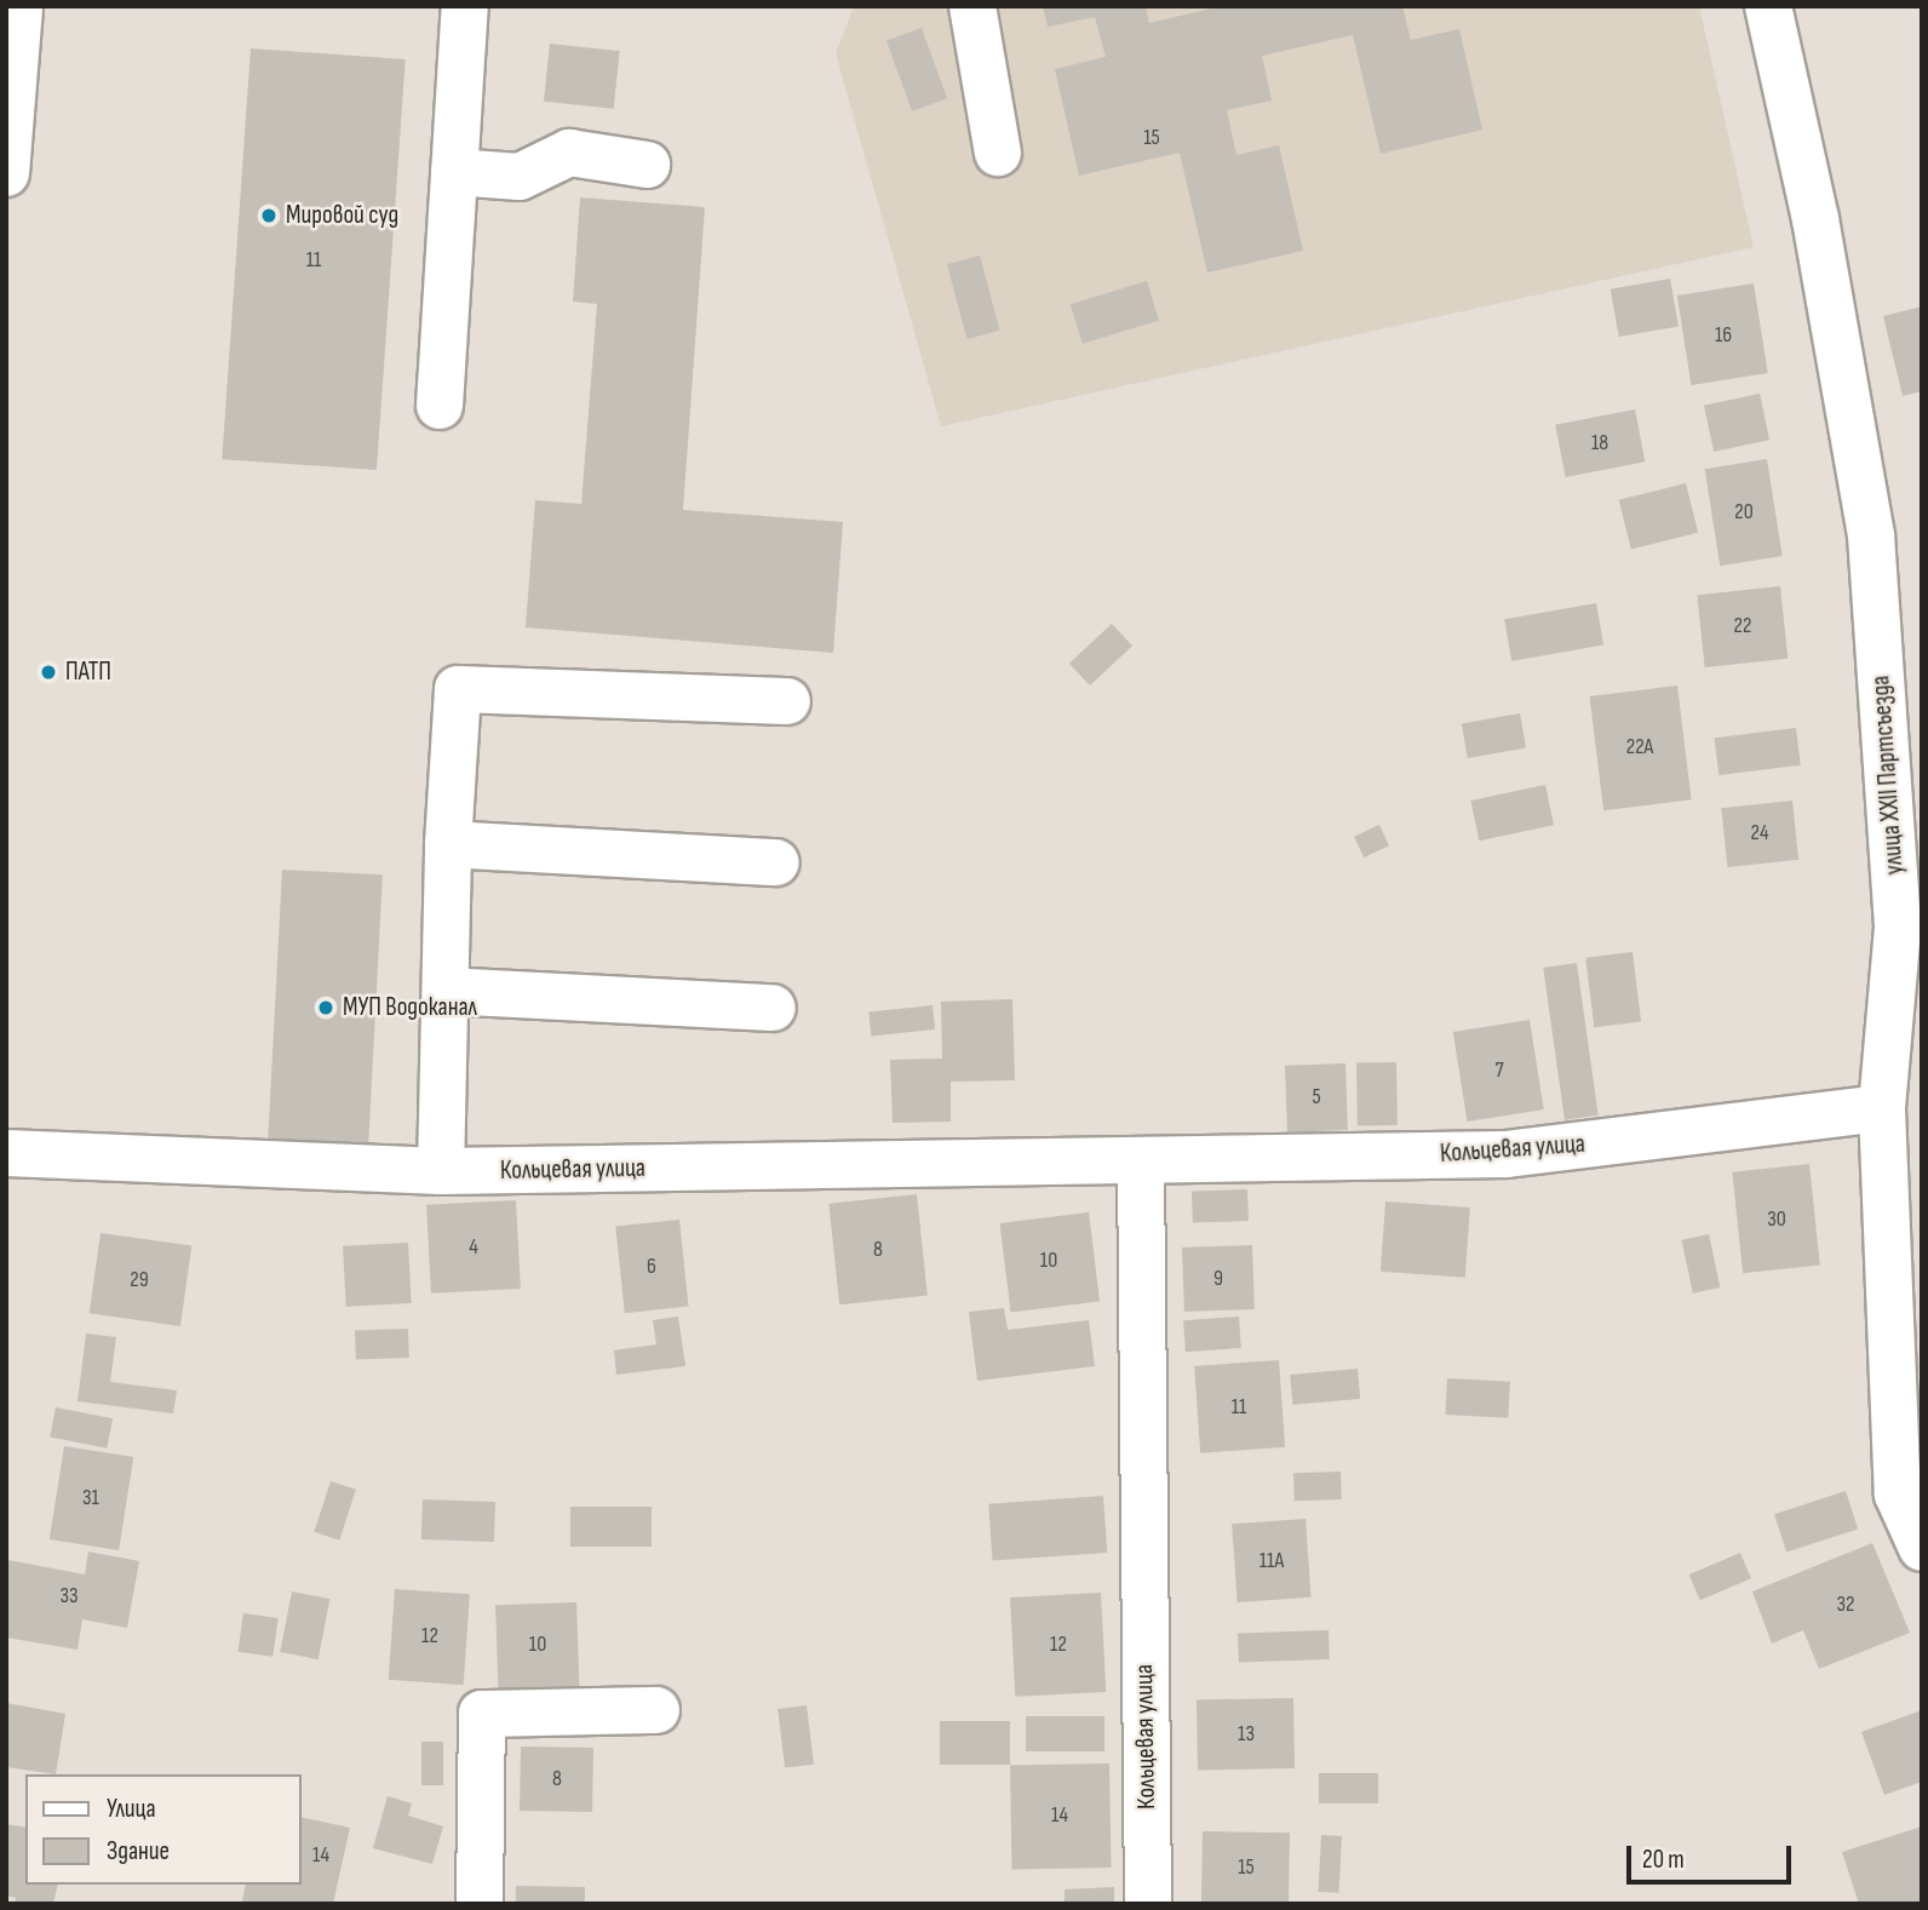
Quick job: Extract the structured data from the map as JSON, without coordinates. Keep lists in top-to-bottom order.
{
  "streets": {
    "street": ["улица XXII Партсъезда", "Кольцевая улица"]
  },
  "crossings": [
    ["улица XXII Партсъезда", "Кольцевая улица"]
  ],
  "places": ["Мировой суд", "ПАТП", "МУП Водоканал"],
  "house_numbers": [
    "15",
    "11",
    "16",
    "18",
    "20",
    "22",
    "22А",
    "24",
    "7",
    "5",
    "30",
    "4",
    "8",
    "10",
    "6",
    "9",
    "29",
    "11",
    "31",
    "11А",
    "33",
    "32",
    "12",
    "10",
    "12",
    "13",
    "8",
    "14",
    "14",
    "15"
  ],
  "legend": ["Улица", "Здание"],
  "scale_bar": "20 m"
}
